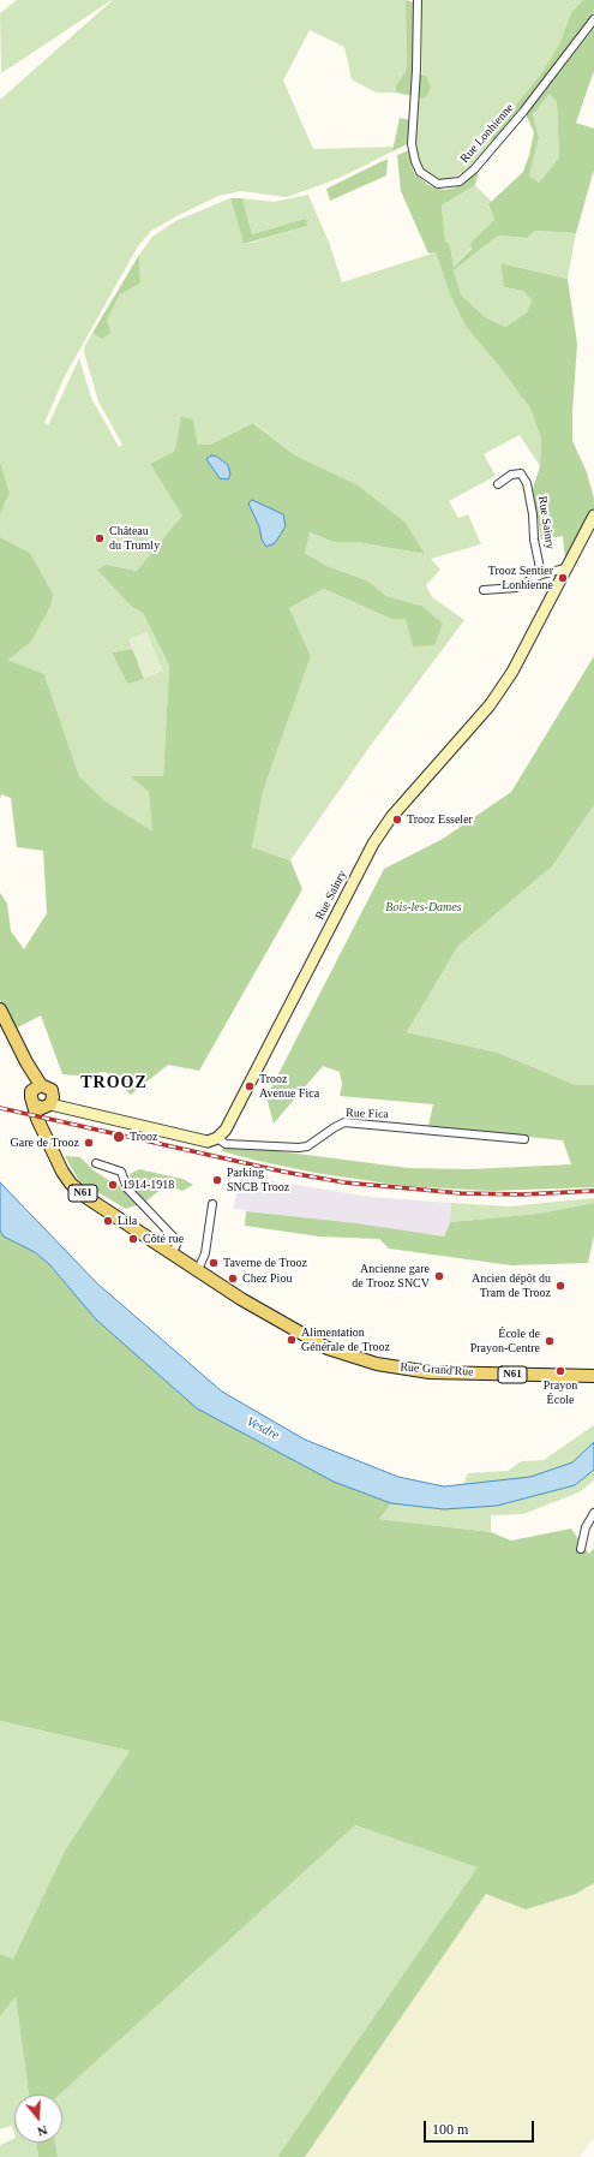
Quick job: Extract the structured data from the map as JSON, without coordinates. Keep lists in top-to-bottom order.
{
  "streets": {
    "main road": ["N61", "Rue Grand'Rue"],
    "street": ["Rue Lonhienne", "Rue Sainry", "Rue Fica"]
  },
  "crossings": [
    ["Rue Sainry", "Rue Fica"],
    ["N61", "Rue Grand'Rue"]
  ],
  "districts": ["TROOZ"],
  "water": ["Vesdre"],
  "parks": ["Bois-les-Dames"],
  "places": [
    "Château du Trumly",
    "Trooz Sentier Lonhienne",
    "Trooz Esseler",
    "Trooz Avenue Fica",
    "Trooz",
    "Gare de Trooz",
    "Parking SNCB Trooz",
    "1914-1918",
    "Lila",
    "Côté rue",
    "Taverne de Trooz",
    "Ancienne gare de Trooz SNCV",
    "Chez Piou",
    "Ancien dépôt du Tram de Trooz",
    "Alimentation Générale de Trooz",
    "École de Prayon-Centre",
    "Prayon École"
  ],
  "scale_bar": "100 m",
  "north": "bottom"
}
